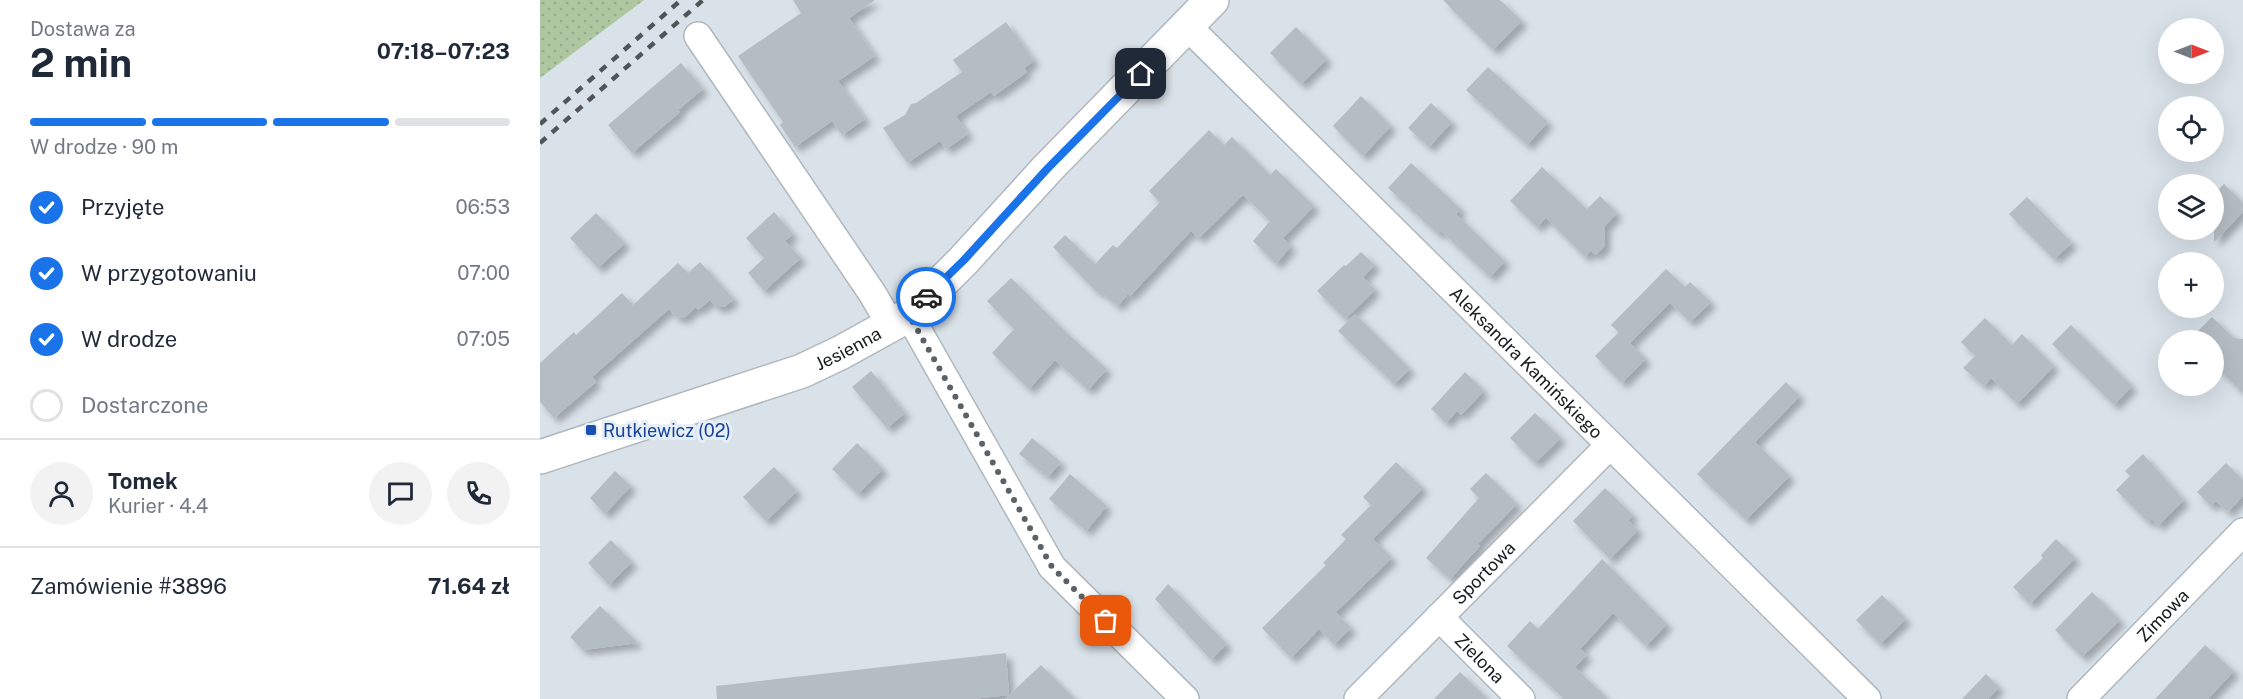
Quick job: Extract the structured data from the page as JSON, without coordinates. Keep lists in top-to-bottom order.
{
  "streets": {
    "street": [
      "Jesienna",
      "Aleksandra Kamińskiego",
      "Sportowa",
      "Zimowa",
      "Zielona"
    ]
  },
  "crossings": [
    ["Jesienna", "Aleksandra Kamińskiego"],
    ["Aleksandra Kamińskiego", "Sportowa"],
    ["Sportowa", "Zielona"]
  ],
  "places": {
    "transit": ["Rutkiewicz (02)"]
  },
  "north": "right",
  "page": {
    "heading": ["2 min", "Dostawa za", "07:18–07:23"],
    "panel": [
      "Tomek",
      "Kurier · 4.4",
      "Zamówienie #3896",
      "71.64 zł"
    ],
    "map_buttons": ["+", "−"],
    "bar": "W drodze · 90 m",
    "list": [
      ["Przyjęte", "06:53"],
      ["W przygotowaniu", "07:00"],
      ["W drodze", "07:05"],
      "Dostarczone"
    ]
  }
}
